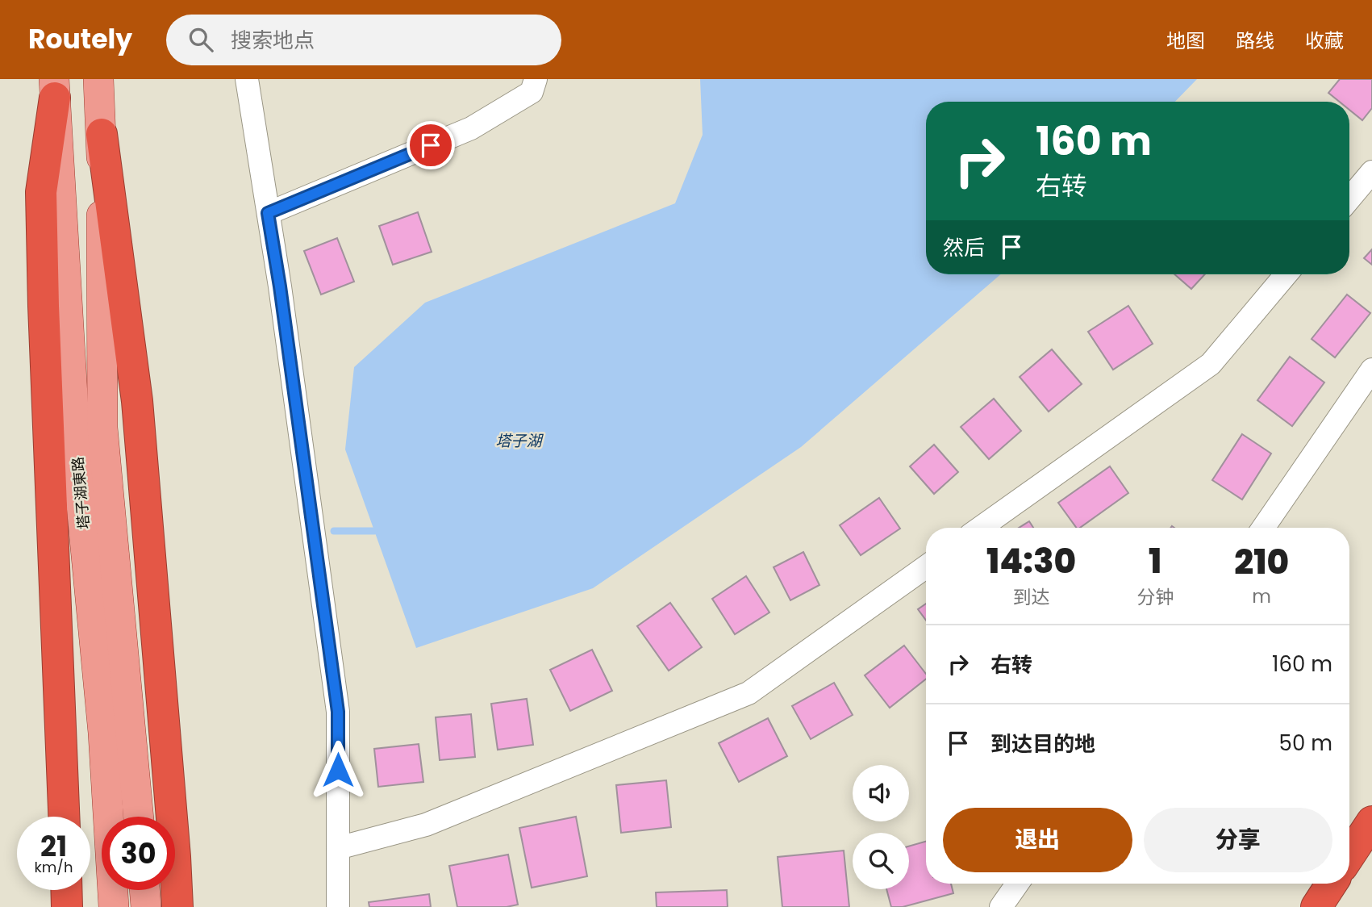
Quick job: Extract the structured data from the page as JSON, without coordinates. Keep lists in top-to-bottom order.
{
  "streets": {
    "main road": ["塔子湖東路"]
  },
  "water": ["塔子湖"],
  "page": {
    "header": "Routely",
    "search": "搜索地点",
    "nav": ["地图", "路线", "收藏"],
    "turn": ["160 m", "右转"],
    "then": "然后",
    "eta": [
      "14:30",
      "到达",
      "1",
      "分钟",
      "210",
      "m"
    ],
    "list": [
      {
        "name": "右转",
        "value": "160 m"
      },
      {
        "name": "到达目的地",
        "value": "50 m"
      }
    ],
    "buttons": ["退出", "分享"],
    "speed": "21 km/h",
    "limit": "30"
  }
}
